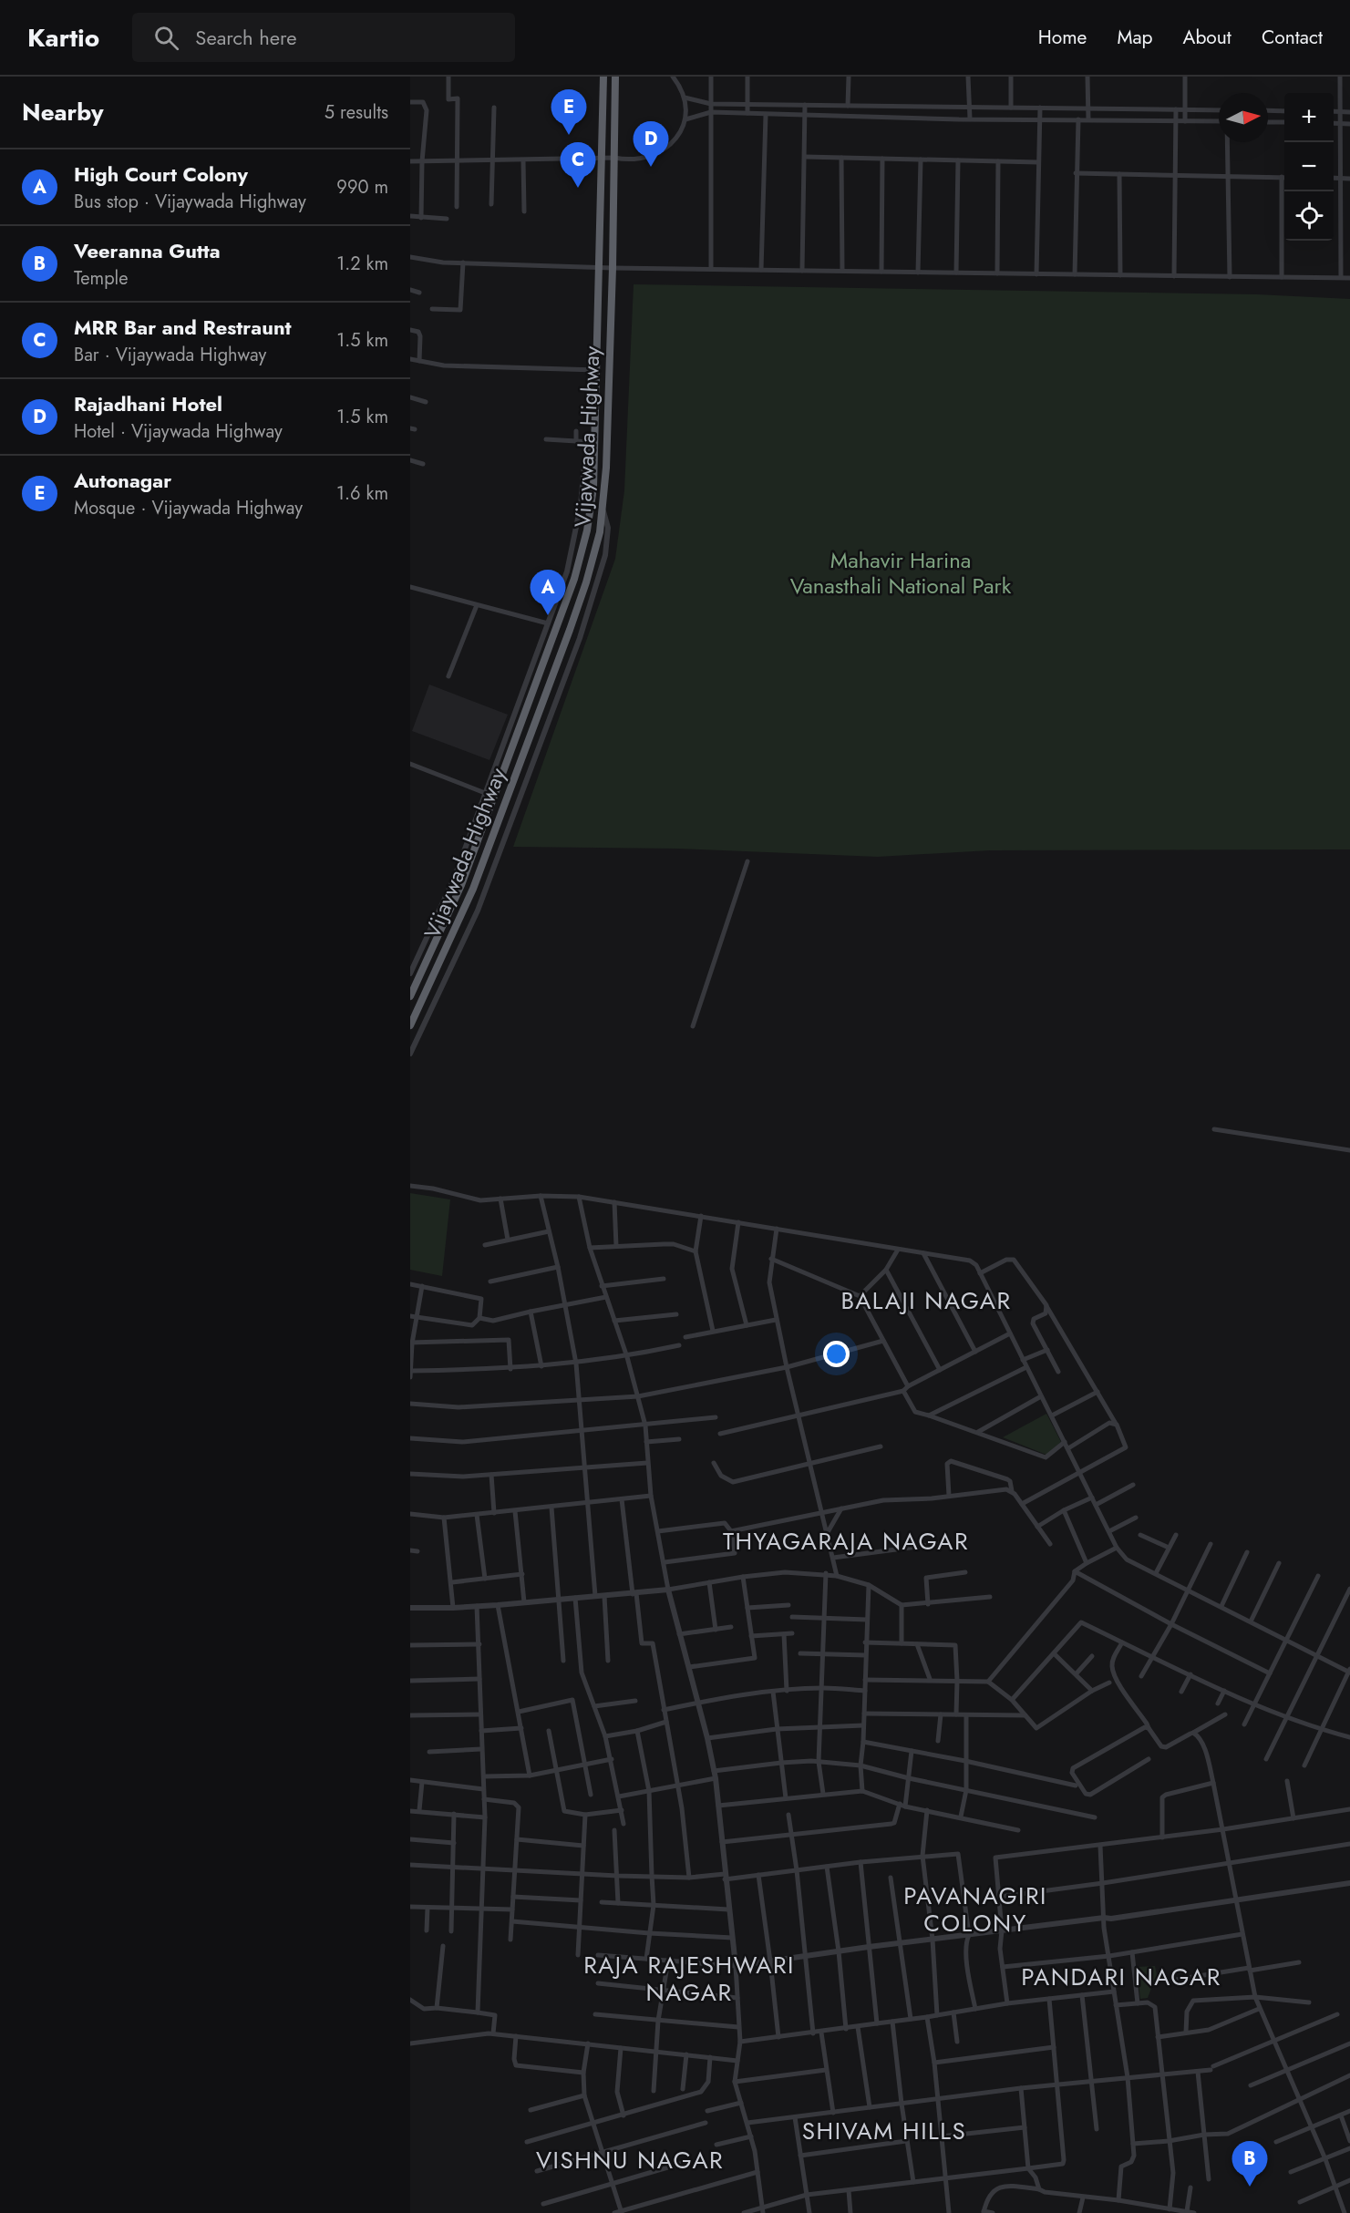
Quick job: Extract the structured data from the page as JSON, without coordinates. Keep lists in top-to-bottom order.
{
  "streets": {
    "highway": ["Vijaywada Highway"]
  },
  "districts": [
    "BALAJI NAGAR",
    "THYAGARAJA NAGAR",
    "PAVANAGIRI COLONY",
    "RAJA RAJESHWARI NAGAR",
    "PANDARI NAGAR",
    "SHIVAM HILLS",
    "VISHNU NAGAR"
  ],
  "parks": ["Mahavir Harina Vanasthali National Park"],
  "north": "right",
  "page": {
    "header": "Kartio",
    "search": "Search here",
    "nav": [
      "Home",
      "Map",
      "About",
      "Contact"
    ],
    "heading": ["Nearby", "5 results"],
    "pins": [
      "E",
      "D",
      "C",
      "A",
      "B"
    ],
    "map_buttons": ["+", "−"],
    "list": [
      {
        "mark": "A",
        "name": "High Court Colony",
        "note": "Bus stop · Vijaywada Highway",
        "value": "990 m"
      },
      {
        "mark": "B",
        "name": "Veeranna Gutta",
        "note": "Temple",
        "value": "1.2 km"
      },
      {
        "mark": "C",
        "name": "MRR Bar and Restraunt",
        "note": "Bar · Vijaywada Highway",
        "value": "1.5 km"
      },
      {
        "mark": "D",
        "name": "Rajadhani Hotel",
        "note": "Hotel · Vijaywada Highway",
        "value": "1.5 km"
      },
      {
        "mark": "E",
        "name": "Autonagar",
        "note": "Mosque · Vijaywada Highway",
        "value": "1.6 km"
      }
    ]
  }
}
